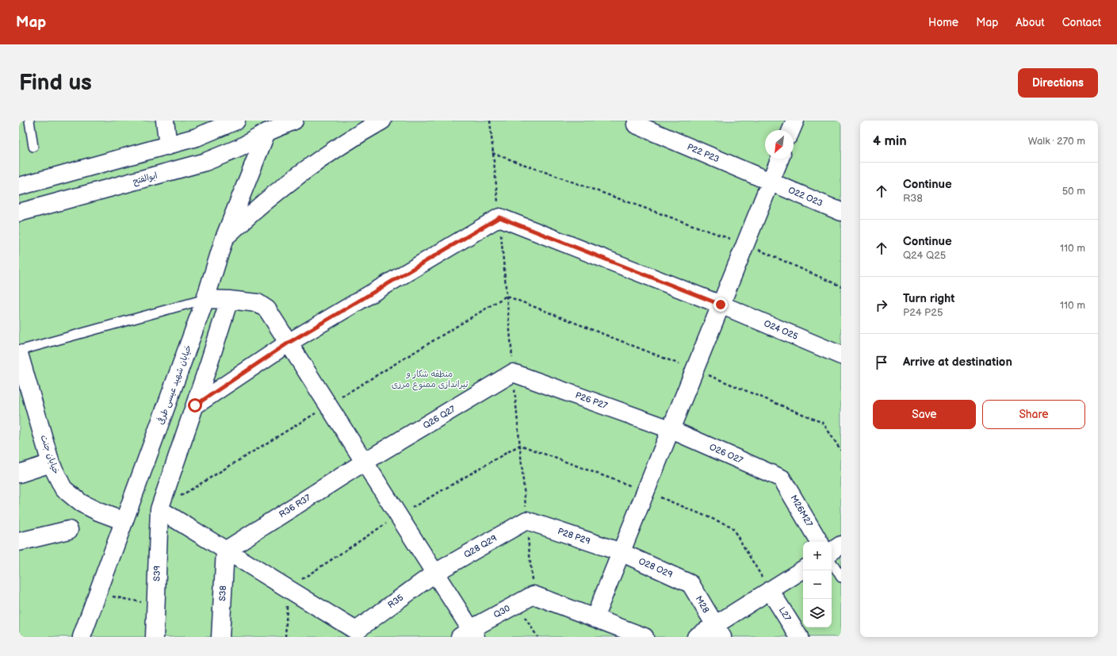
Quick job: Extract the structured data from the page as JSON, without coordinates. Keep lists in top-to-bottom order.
{
  "streets": {
    "street": [
      "P22 P23",
      "ابوالفتح",
      "O22 O23",
      "O24 O25",
      "خیابان شهید عیسی طرفی",
      "P26 P27",
      "Q26 Q27",
      "O26 O27",
      "خیابان جنت",
      "R36 R37",
      "M26M27",
      "P28 P29",
      "Q28 Q29",
      "O28 O29",
      "S39",
      "S38",
      "R35",
      "M28",
      "Q30",
      "L27"
    ]
  },
  "crossings": [
    ["P22 P23", "O22 O23"],
    ["ابوالفتح", "خیابان شهید عیسی طرفی"],
    ["خیابان شهید عیسی طرفی", "خیابان جنت"],
    ["P26 P27", "Q26 Q27"],
    ["P26 P27", "O26 O27"],
    ["Q26 Q27", "R36 R37"],
    ["O26 O27", "M26M27"],
    ["R36 R37", "S38"],
    ["P28 P29", "Q28 Q29"],
    ["P28 P29", "O28 O29"],
    ["Q28 Q29", "R35"],
    ["O28 O29", "M28"]
  ],
  "parks": ["منطقه شکار و تیراندازی ممنوع مرزی"],
  "north": "bottom left",
  "page": {
    "header": "Map",
    "nav": [
      "Home",
      "Map",
      "About",
      "Contact"
    ],
    "buttons": [
      "Directions",
      ["Save", "Share"]
    ],
    "title": "Find us",
    "heading": ["4 min", "Walk · 270 m"],
    "list": [
      ["Continue", "R38", "50 m"],
      ["Continue", "Q24 Q25", "110 m"],
      ["Turn right", "P24 P25", "110 m"],
      "Arrive at destination"
    ],
    "map_buttons": ["+", "−"]
  }
}
